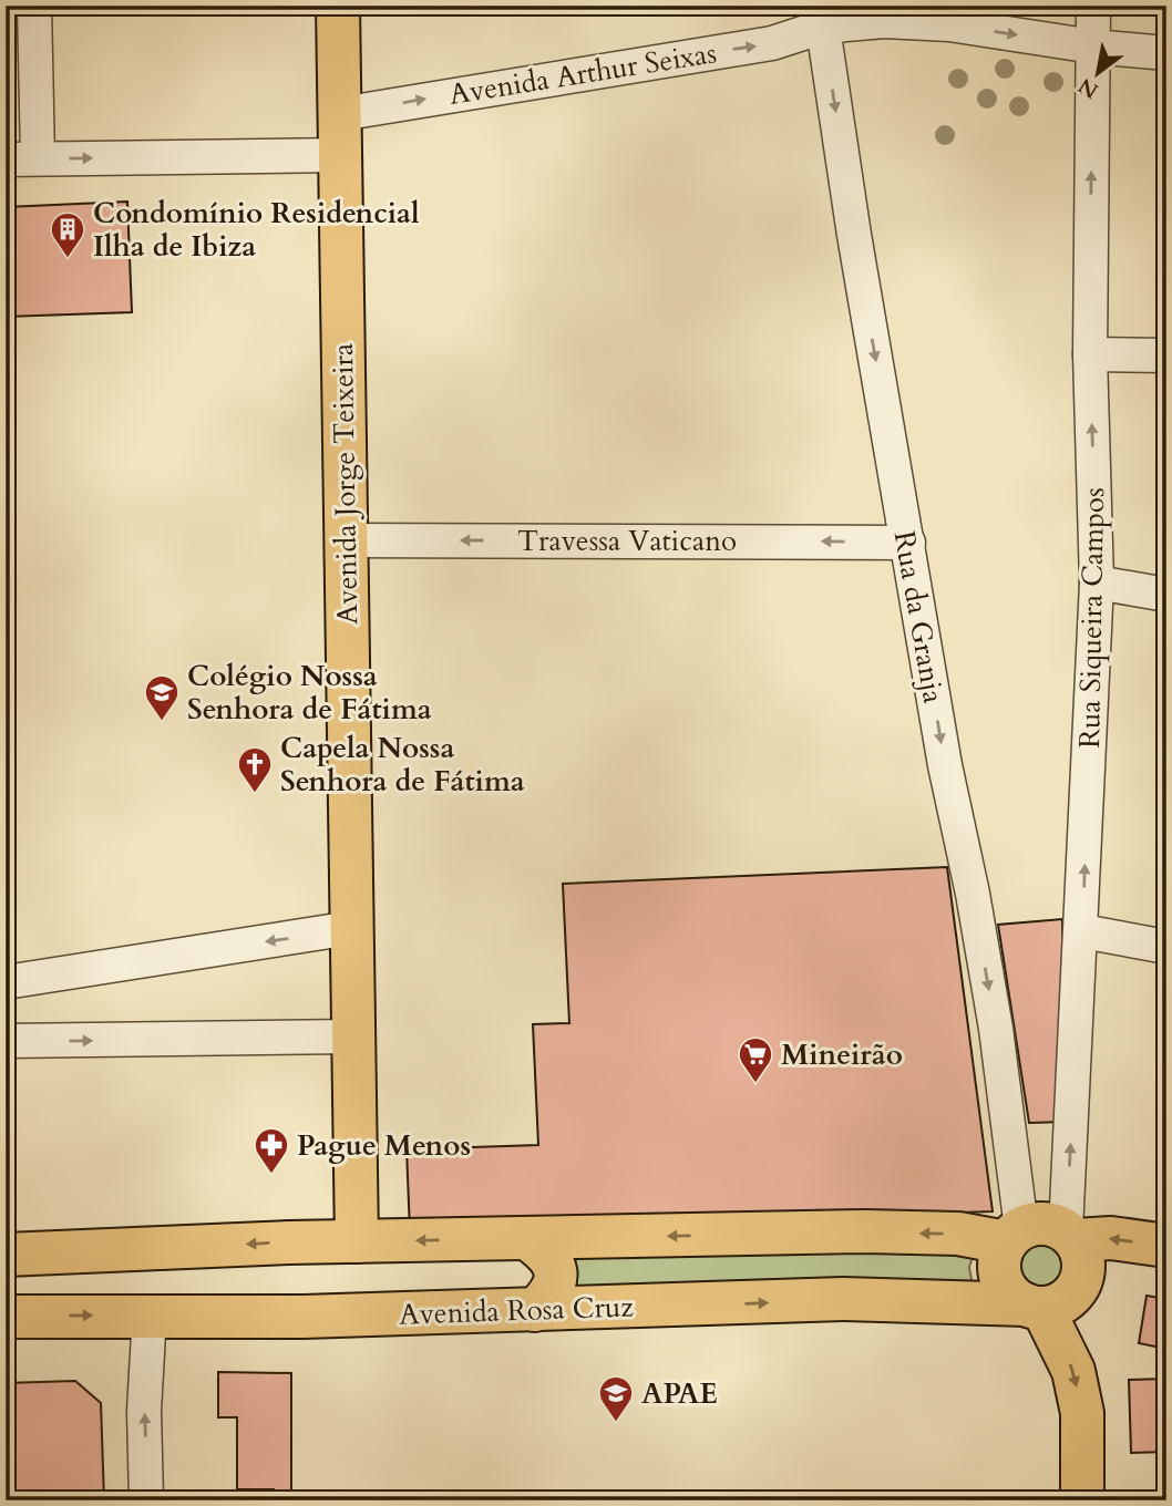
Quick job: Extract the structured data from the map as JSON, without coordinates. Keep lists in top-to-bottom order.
{
  "streets": {
    "main road": ["Avenida Jorge Teixeira", "Avenida Rosa Cruz"],
    "street": [
      "Avenida Arthur Seixas",
      "Travessa Vaticano",
      "Rua da Granja",
      "Rua Siqueira Campos"
    ]
  },
  "crossings": [
    ["Avenida Arthur Seixas", "Avenida Jorge Teixeira"],
    ["Avenida Arthur Seixas", "Rua da Granja"],
    ["Avenida Arthur Seixas", "Rua Siqueira Campos"],
    ["Avenida Jorge Teixeira", "Travessa Vaticano"],
    ["Travessa Vaticano", "Rua da Granja"],
    ["Rua da Granja", "Rua Siqueira Campos"],
    ["Rua da Granja", "Avenida Rosa Cruz"],
    ["Rua Siqueira Campos", "Avenida Rosa Cruz"]
  ],
  "one_way": [
    "Avenida Arthur Seixas",
    "Travessa Vaticano",
    "Rua da Granja",
    "Rua Siqueira Campos"
  ],
  "places": {
    "building": ["Condomínio Residencial Ilha de Ibiza"],
    "school or university": ["Colégio Nossa Senhora de Fátima", "APAE"],
    "church": ["Capela Nossa Senhora de Fátima"],
    "supermarket": ["Mineirão"],
    "pharmacy": ["Pague Menos"]
  },
  "north": "bottom left"
}
